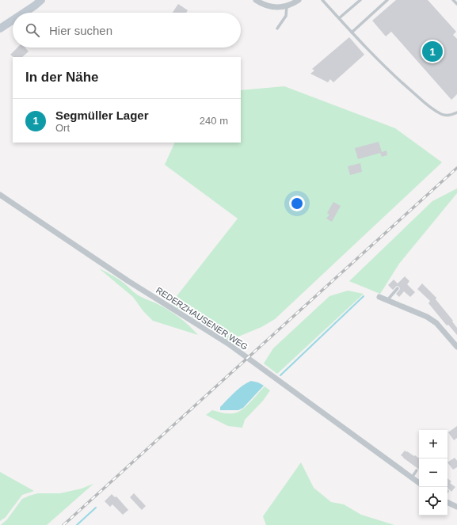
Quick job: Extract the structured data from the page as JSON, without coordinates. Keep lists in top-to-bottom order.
{
  "streets": {
    "street": ["REDERZHAUSENER WEG"]
  },
  "page": {
    "search": "Hier suchen",
    "pins": "1",
    "heading": "In der Nähe",
    "list": [
      {
        "mark": "1",
        "name": "Segmüller Lager",
        "note": "Ort",
        "value": "240 m"
      }
    ],
    "map_buttons": ["+", "−"]
  }
}
